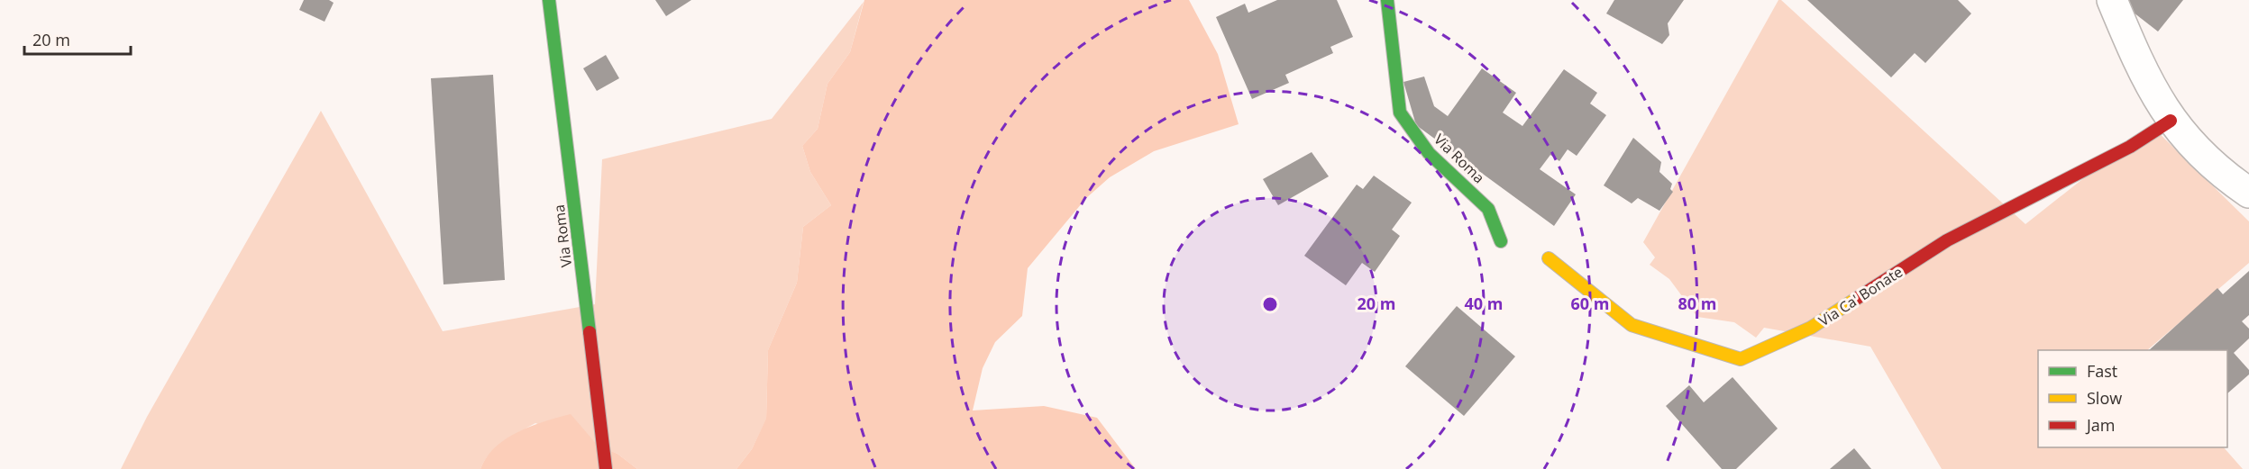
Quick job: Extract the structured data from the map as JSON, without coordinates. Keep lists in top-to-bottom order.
{
  "streets": {
    "street": ["Via Roma", "Via Ca' Bonate"]
  },
  "legend": ["Fast", "Slow", "Jam"],
  "scale_bar": "20 m",
  "rings": [
    "20 m",
    "40 m",
    "60 m",
    "80 m"
  ]
}
